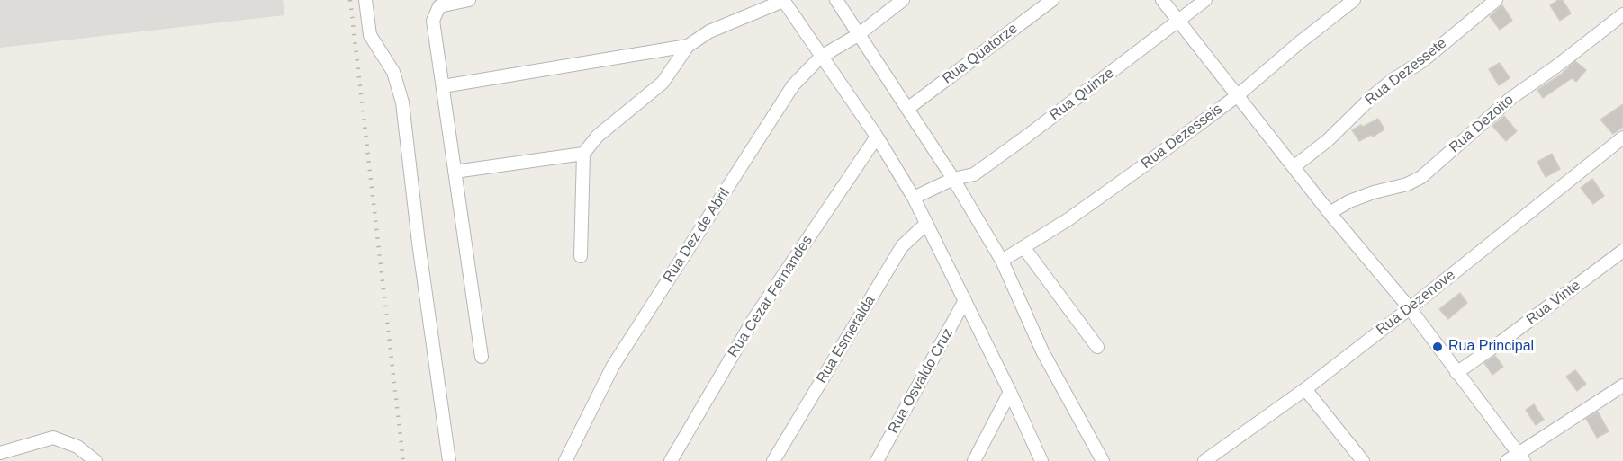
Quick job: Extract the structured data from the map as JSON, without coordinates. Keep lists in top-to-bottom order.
{
  "streets": {
    "street": [
      "Rua Quatorze",
      "Rua Dezessete",
      "Rua Quinze",
      "Rua Dezoito",
      "Rua Dezesseis",
      "Rua Dez de Abril",
      "Rua Cezar Fernandes",
      "Rua Dezenove",
      "Rua Vinte",
      "Rua Esmeralda",
      "Rua Osvaldo Cruz"
    ]
  },
  "places": ["Rua Principal"]
}
